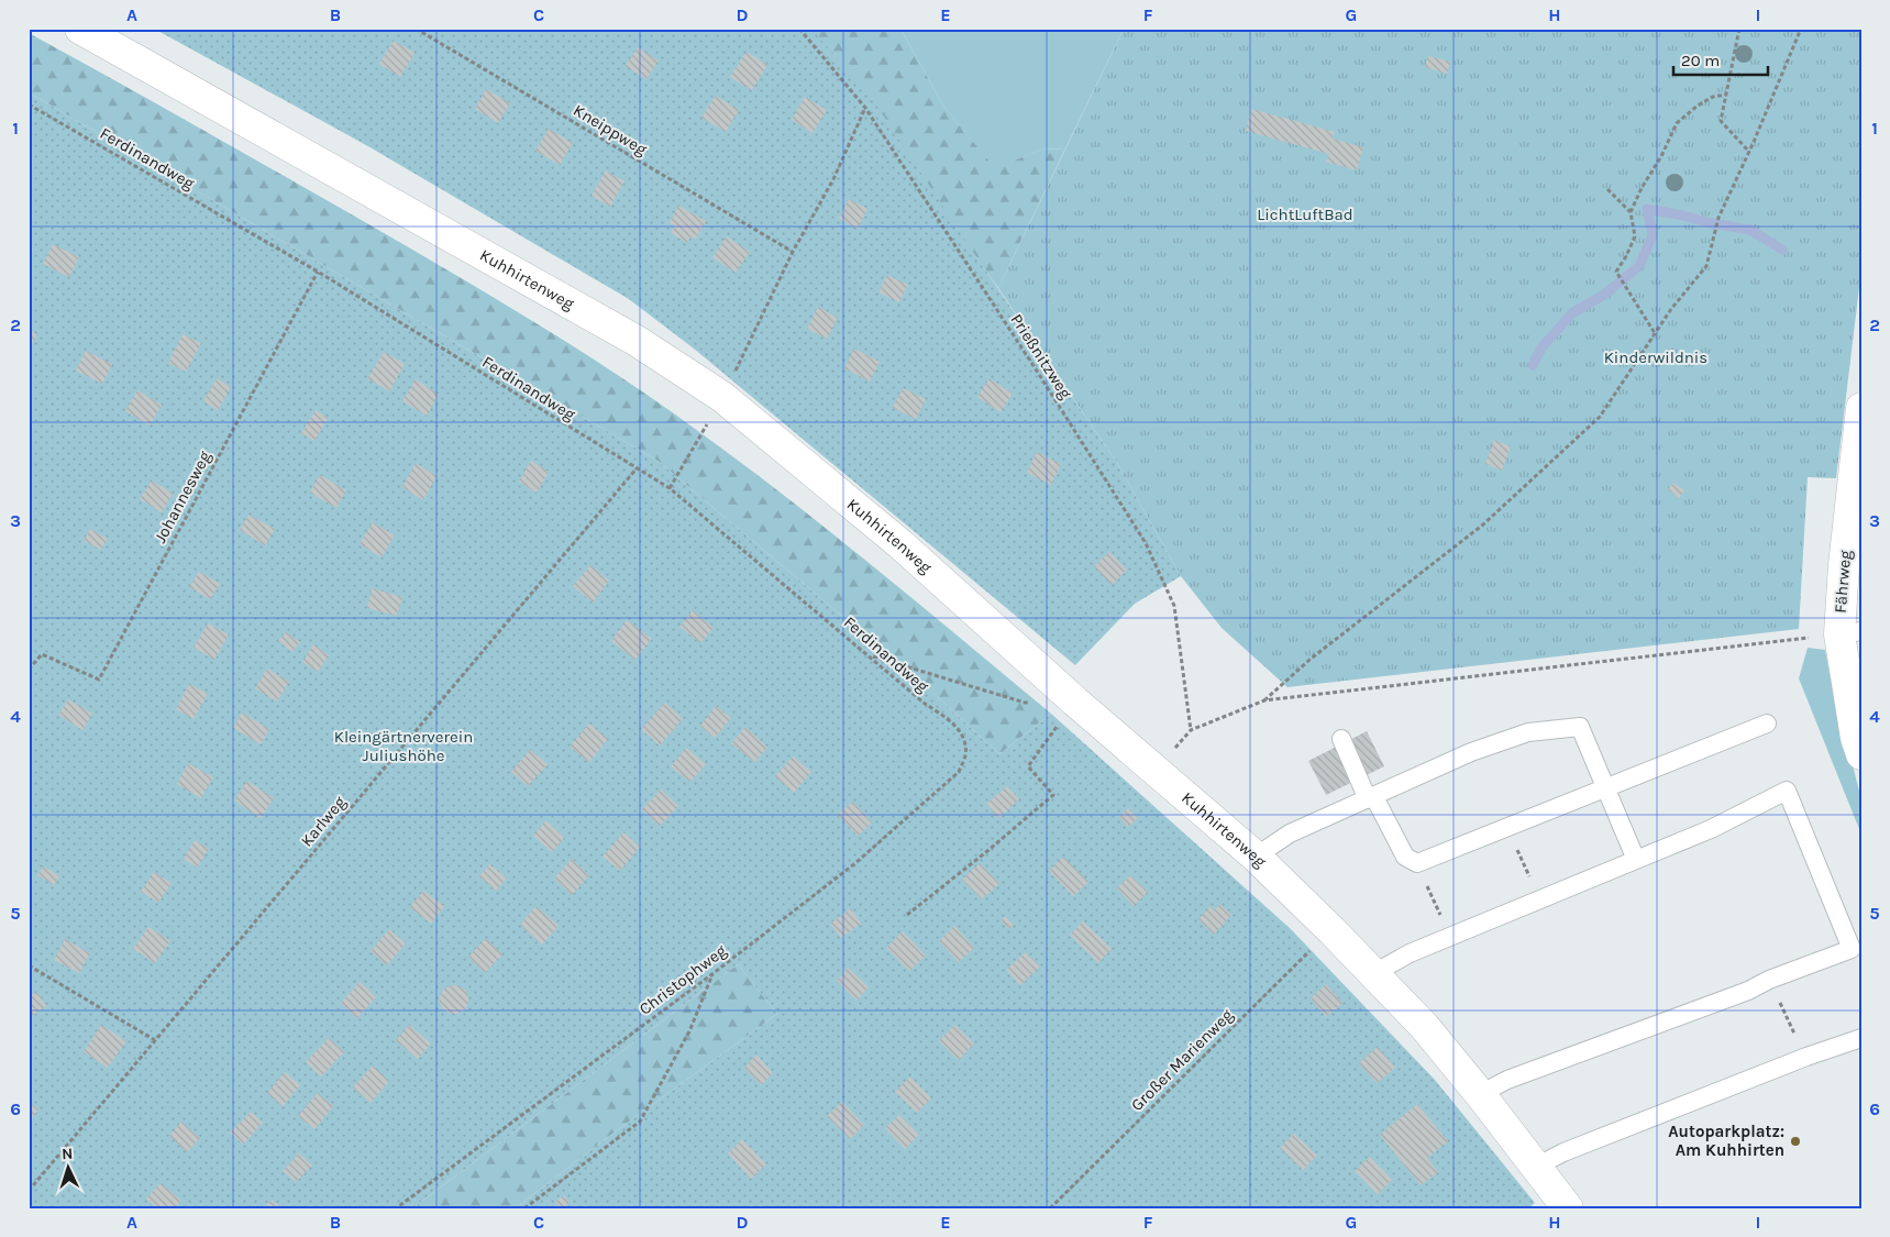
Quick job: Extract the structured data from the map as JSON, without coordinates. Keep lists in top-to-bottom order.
{
  "streets": {
    "street": ["Kuhhirtenweg", "Fährweg"],
    "path": [
      "Kneippweg",
      "Ferdinandweg",
      "Prießnitzweg",
      "Johannesweg",
      "Karlweg",
      "Christophweg",
      "Großer Marienweg"
    ]
  },
  "crossings": [
    ["Ferdinandweg", "Johannesweg"],
    ["Ferdinandweg", "Karlweg"],
    ["Ferdinandweg", "Christophweg"],
    ["Kuhhirtenweg", "Großer Marienweg"]
  ],
  "parks": ["LichtLuftBad", "Kinderwildnis", "Kleingärtnerverein Juliushöhe"],
  "places": ["Autoparkplatz: Am Kuhhirten"],
  "scale_bar": "20 m",
  "north": "top",
  "grid": {
    "columns": [
      "A",
      "B",
      "C",
      "D",
      "E",
      "F",
      "G",
      "H",
      "I"
    ],
    "rows": [
      "1",
      "2",
      "3",
      "4",
      "5",
      "6"
    ]
  }
}
